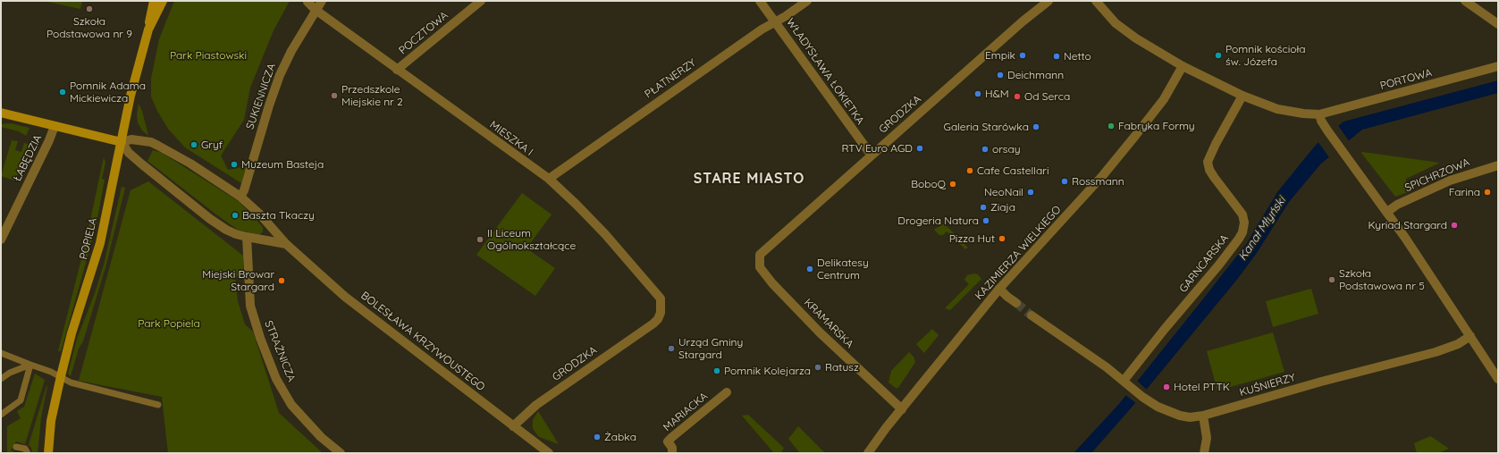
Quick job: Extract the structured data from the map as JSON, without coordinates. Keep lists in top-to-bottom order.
{
  "streets": {
    "main road": ["POPIELA"],
    "street": [
      "POCZTOWA",
      "WŁADYSŁAWA ŁOKIETKA",
      "PŁATNERZY",
      "PORTOWA",
      "SUKIENNICZA",
      "GRODZKA",
      "MIESZKA I",
      "ŁABĘDZIA",
      "SPICHRZOWA",
      "KAZIMIERZA WIELKIEGO",
      "GARNCARSKA",
      "KRAMARSKA",
      "BOLESŁAWA KRZYWOUSTEGO",
      "STRAŻNICZA",
      "KUŚNIERZY",
      "MARIACKA"
    ]
  },
  "crossings": [
    ["POCZTOWA", "MIESZKA I"],
    ["WŁADYSŁAWA ŁOKIETKA", "PŁATNERZY"],
    ["WŁADYSŁAWA ŁOKIETKA", "GRODZKA"],
    ["PŁATNERZY", "MIESZKA I"],
    ["PORTOWA", "KAZIMIERZA WIELKIEGO"],
    ["PORTOWA", "GARNCARSKA"],
    ["SUKIENNICZA", "MIESZKA I"],
    ["SUKIENNICZA", "BOLESŁAWA KRZYWOUSTEGO"],
    ["GRODZKA", "MIESZKA I"],
    ["GRODZKA", "KRAMARSKA"],
    ["GRODZKA", "BOLESŁAWA KRZYWOUSTEGO"],
    ["POPIELA", "BOLESŁAWA KRZYWOUSTEGO"],
    ["KAZIMIERZA WIELKIEGO", "KRAMARSKA"],
    ["GARNCARSKA", "KUŚNIERZY"]
  ],
  "districts": ["STARE MIASTO"],
  "water": ["Kanał Młyński"],
  "parks": ["Park Piastowski", "Park Popiela"],
  "places": [
    "Szkoła Podstawowa nr 9",
    "Empik",
    "Pomnik kościoła św. Józefa",
    "Netto",
    "Deichmann",
    "Pomnik Adama Mickiewicza",
    "H&M",
    "Przedszkole Miejskie nr 2",
    "Od Serca",
    "Fabryka Formy",
    "Galeria Starówka",
    "Gryf",
    "RTV Euro AGD",
    "orsay",
    "Muzeum Basteja",
    "Cafe Castellari",
    "Rossmann",
    "BoboQ",
    "NeoNail",
    "Farina",
    "Ziaja",
    "Baszta Tkaczy",
    "Drogeria Natura",
    "Kyriad Stargard",
    "Pizza Hut",
    "II Liceum Ogólnokształcące",
    "Delikatesy Centrum",
    "Szkoła Podstawowa nr 5",
    "Miejski Browar Stargard",
    "Urząd Gminy Stargard",
    "Ratusz",
    "Pomnik Kolejarza",
    "Hotel PTTK",
    "Żabka"
  ]
}
